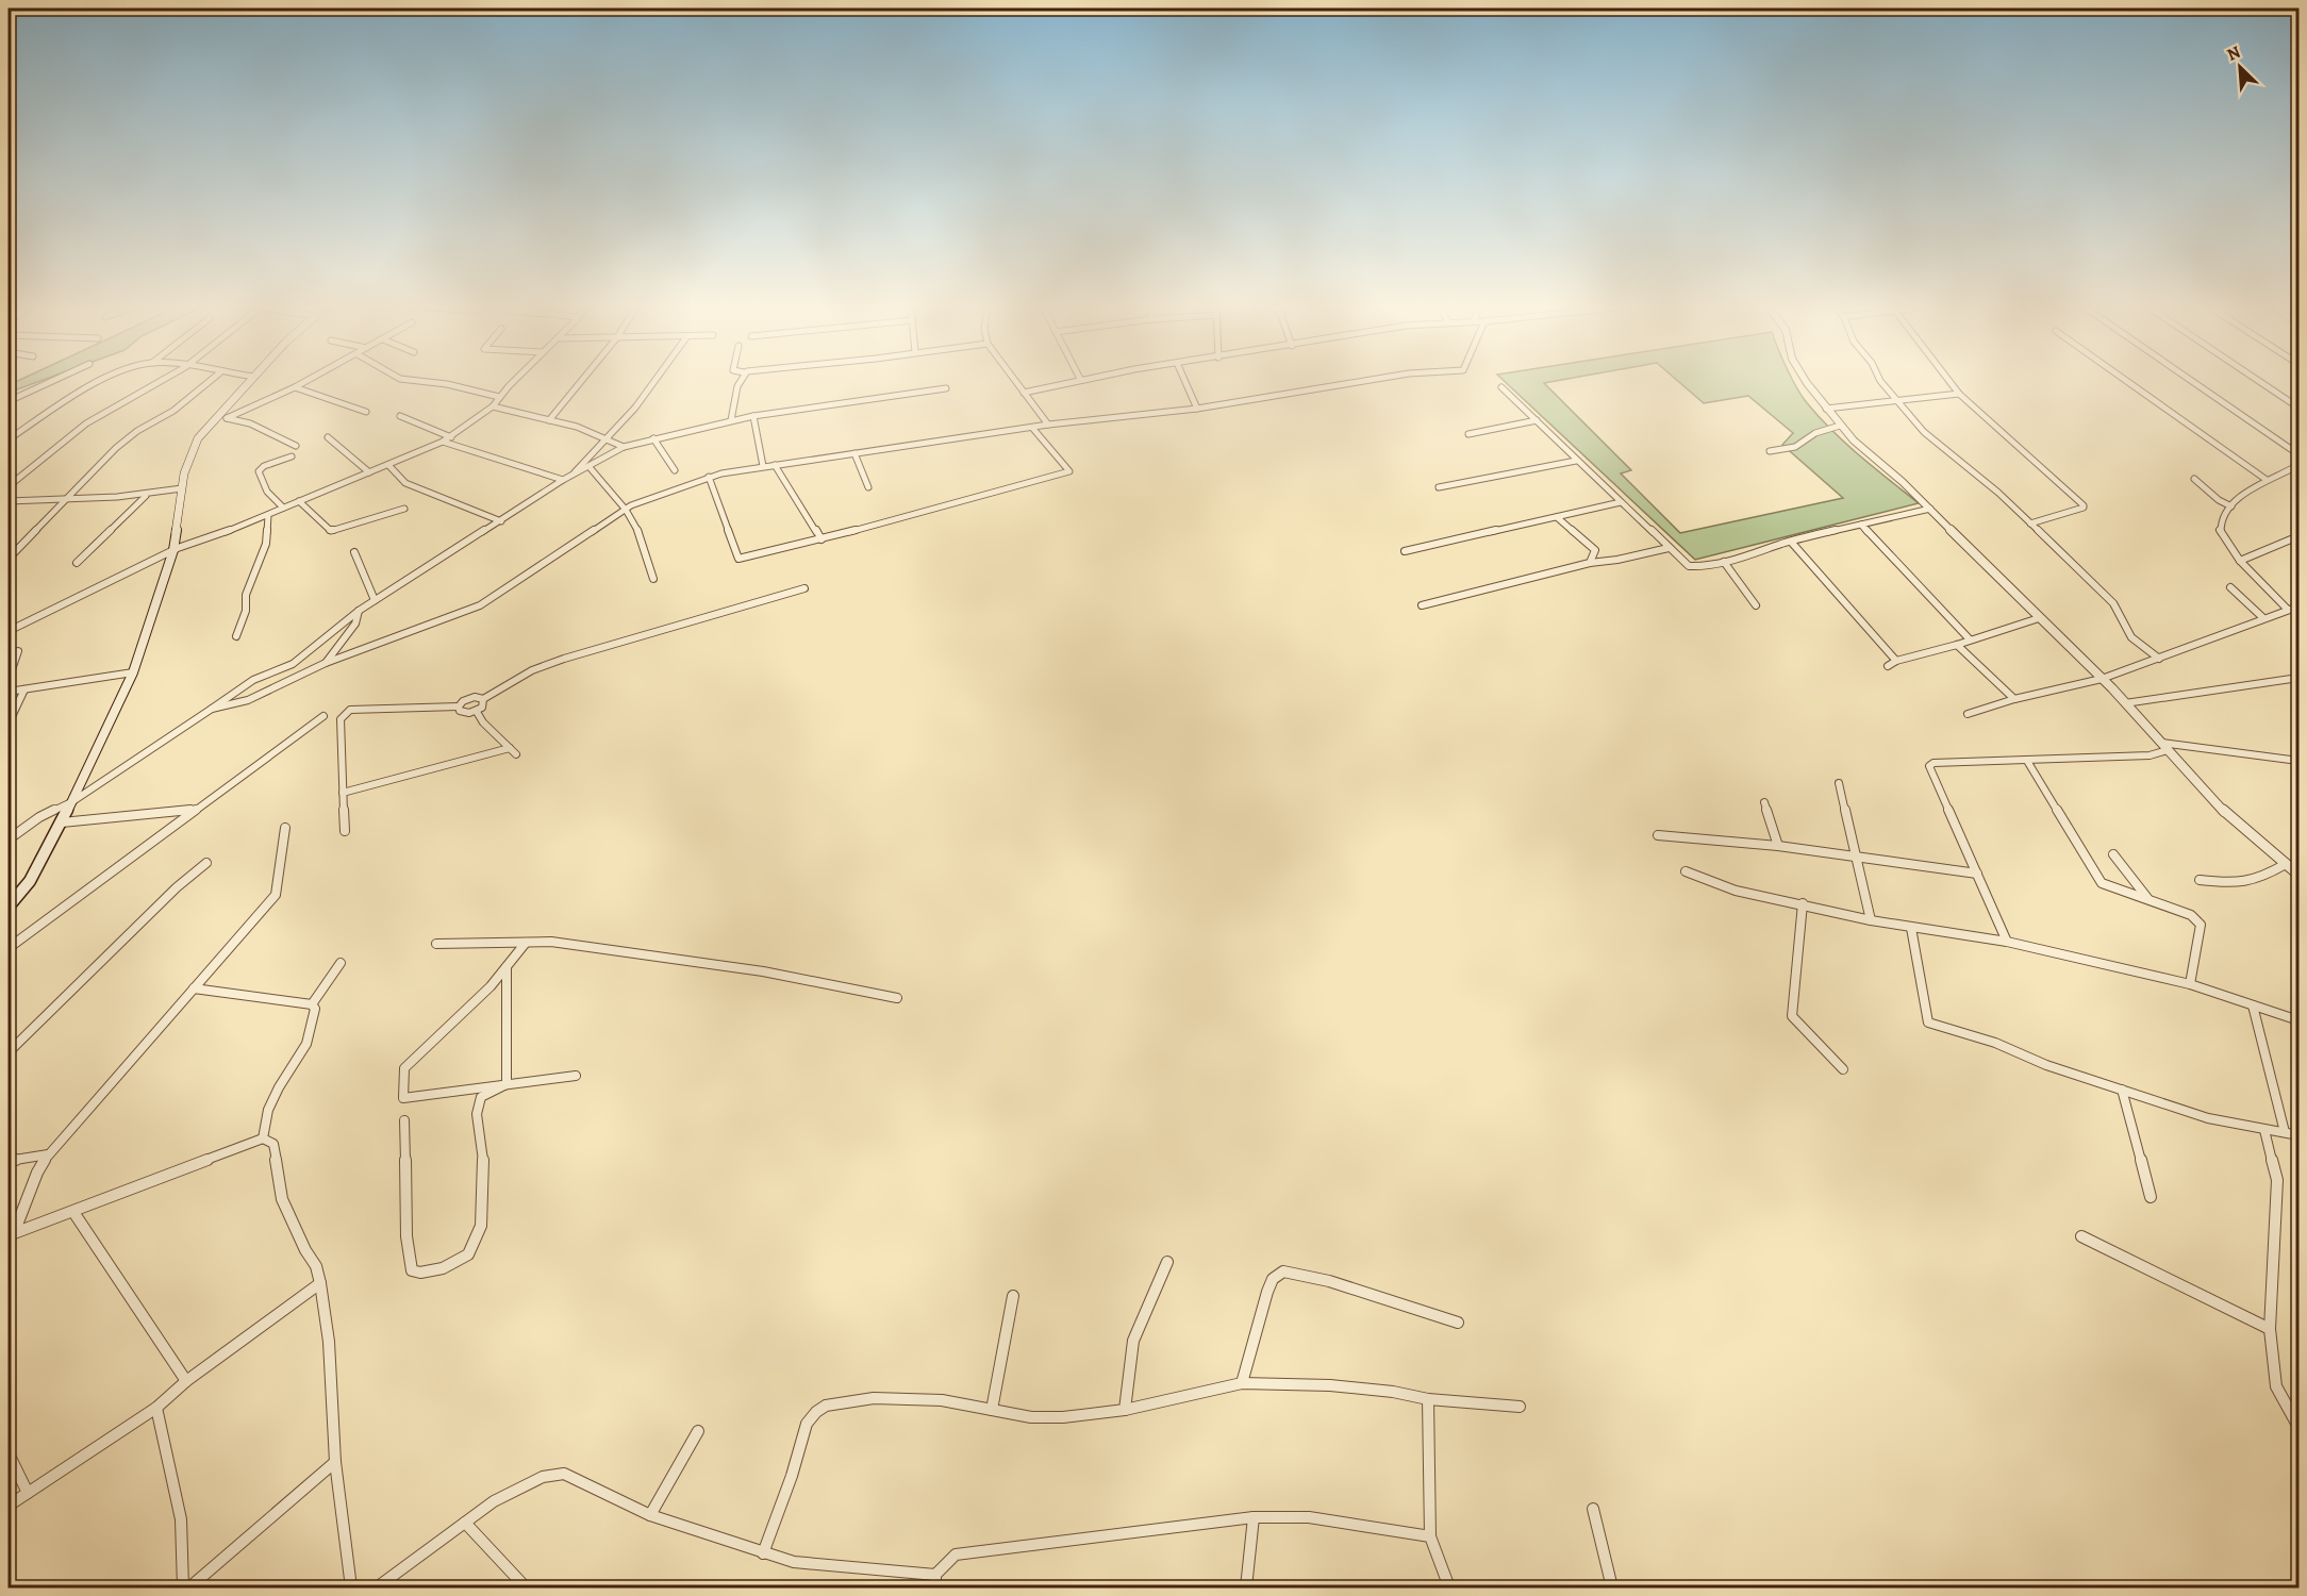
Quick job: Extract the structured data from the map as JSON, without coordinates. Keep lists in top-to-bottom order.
{
  "north": "top left"
}
